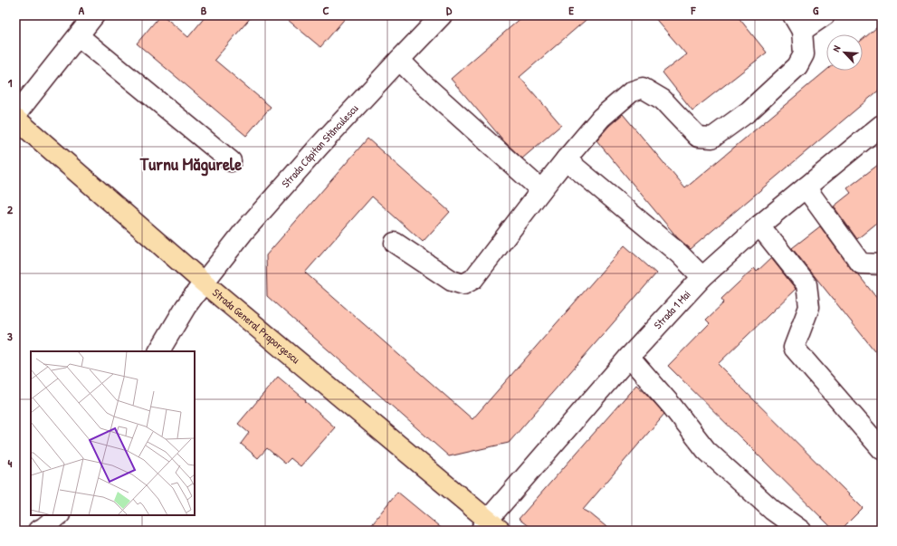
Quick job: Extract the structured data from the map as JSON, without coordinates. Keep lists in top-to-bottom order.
{
  "streets": {
    "main road": ["Strada General Praporgescu"],
    "street": ["Strada Căpitan Stănculescu", "Strada 1 Mai"]
  },
  "crossings": [
    ["Strada Căpitan Stănculescu", "Strada General Praporgescu"],
    ["Strada 1 Mai", "Strada General Praporgescu"]
  ],
  "districts": ["Turnu Măgurele"],
  "north": "top left",
  "grid": {
    "columns": [
      "A",
      "B",
      "C",
      "D",
      "E",
      "F",
      "G"
    ],
    "rows": [
      "1",
      "2",
      "3",
      "4"
    ]
  }
}
